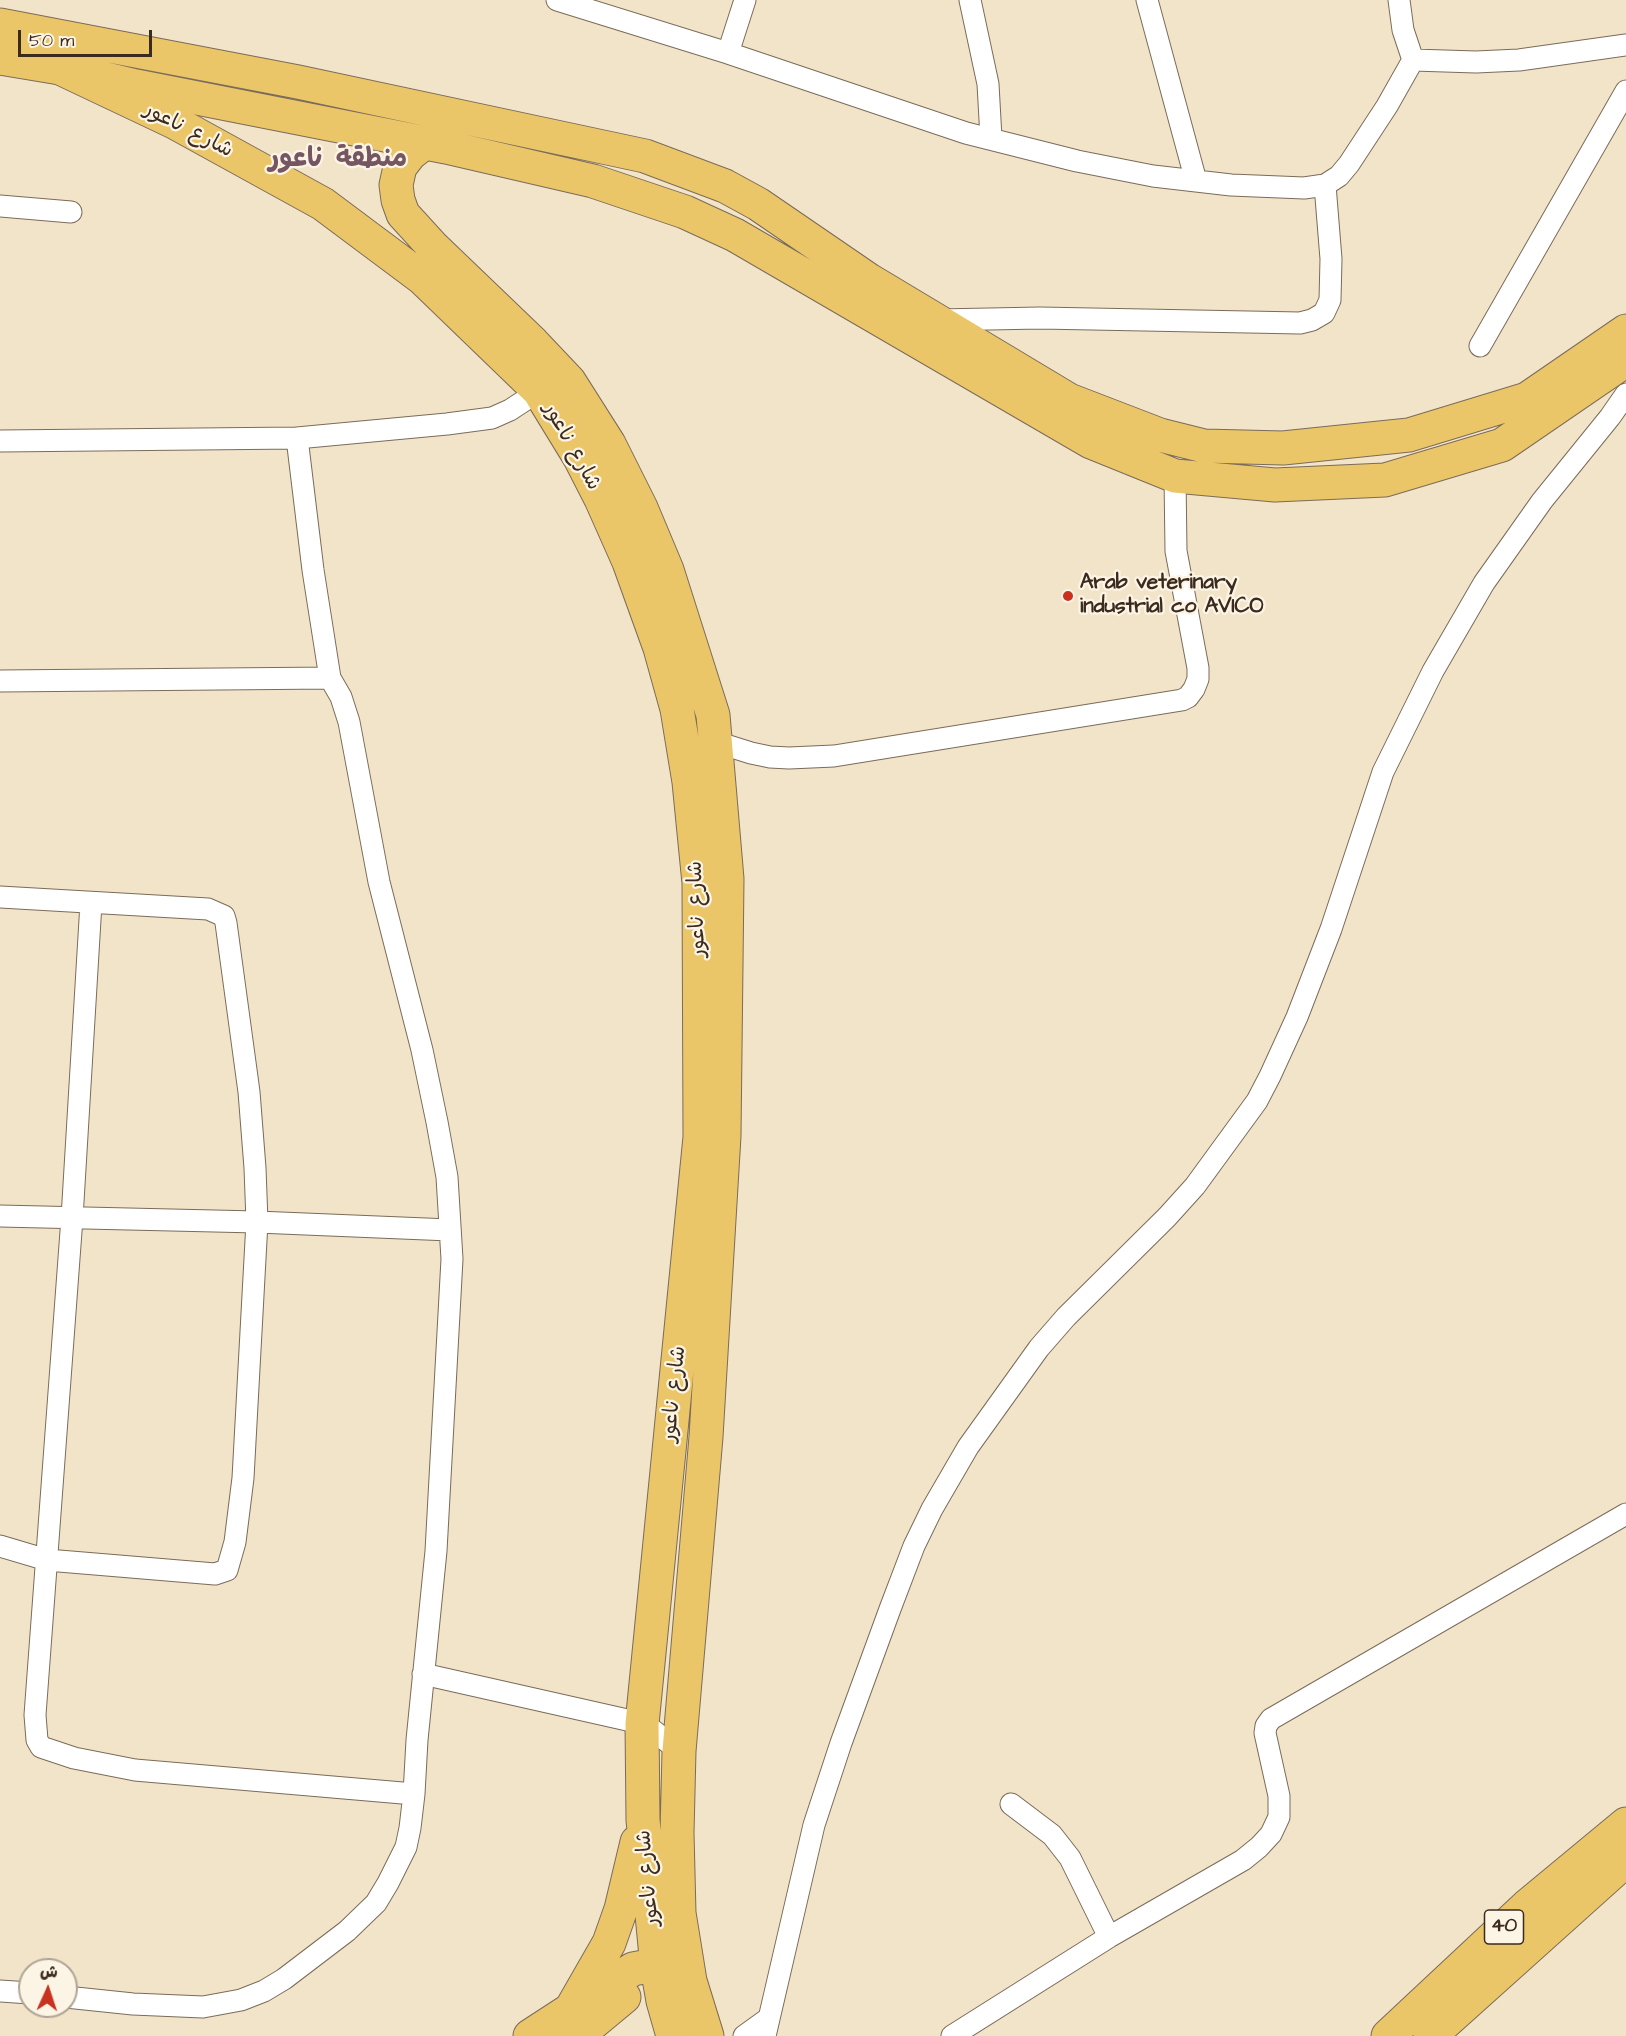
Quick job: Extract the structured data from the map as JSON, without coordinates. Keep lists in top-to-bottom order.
{
  "streets": {
    "main road": ["شارع ناعور", "40"]
  },
  "districts": ["منطقة ناعور"],
  "places": ["Arab veterinary industrial co AVICO"],
  "scale_bar": "50 m",
  "north": "top"
}
